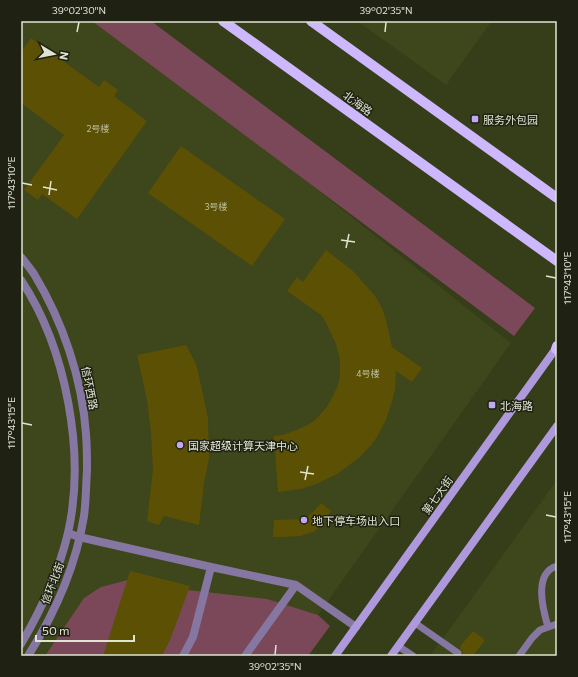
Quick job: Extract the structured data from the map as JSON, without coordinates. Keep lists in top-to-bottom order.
{
  "streets": {
    "main road": ["北海路", "第七大街"],
    "street": ["信环西路", "信环北街"]
  },
  "crossings": [
    ["信环西路", "信环北街"]
  ],
  "places": {
    "transit": ["服务外包园", "北海路"],
    "other": ["国家超级计算天津中心", "地下停车场出入口"]
  },
  "house_numbers": ["2号楼", "3号楼", "4号楼"],
  "scale_bar": "50 m",
  "north": "right",
  "coordinates": [
    "39°02'30\"N",
    "39°02'35\"N",
    "117°43'10\"E",
    "117°43'15\"E"
  ]
}
